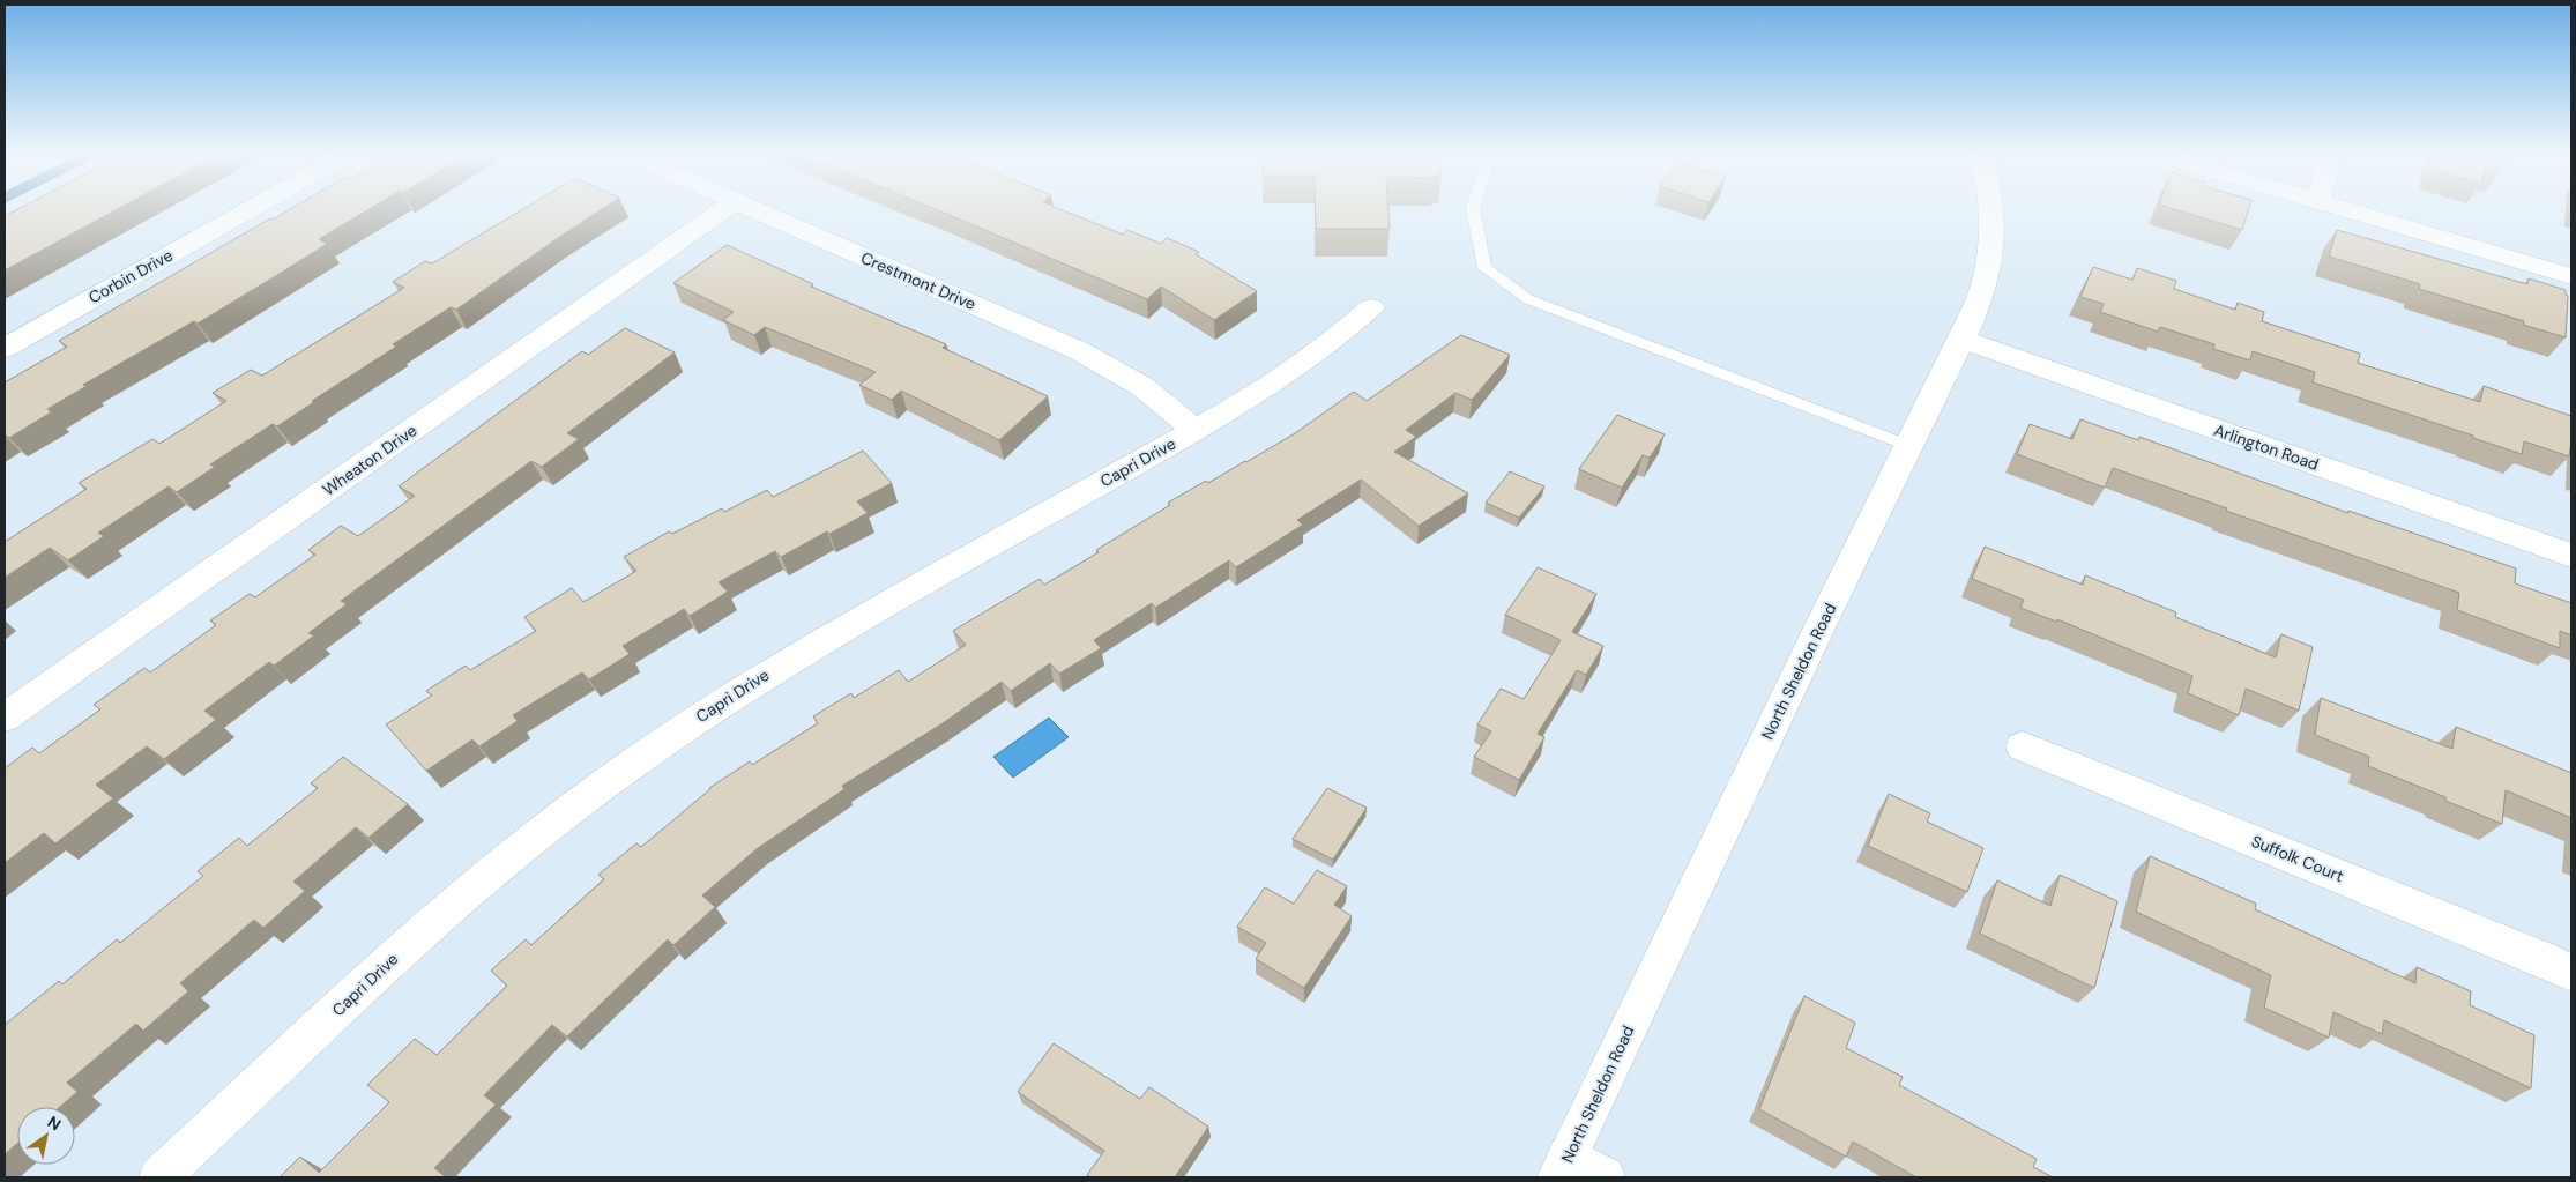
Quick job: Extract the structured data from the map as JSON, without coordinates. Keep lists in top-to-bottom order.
{
  "streets": {
    "street": [
      "Corbin Drive",
      "Crestmont Drive",
      "Arlington Road",
      "Wheaton Drive",
      "Capri Drive",
      "North Sheldon Road",
      "Suffolk Court"
    ]
  },
  "crossings": [
    ["Crestmont Drive", "Capri Drive"],
    ["Arlington Road", "North Sheldon Road"]
  ],
  "north": "top right"
}
